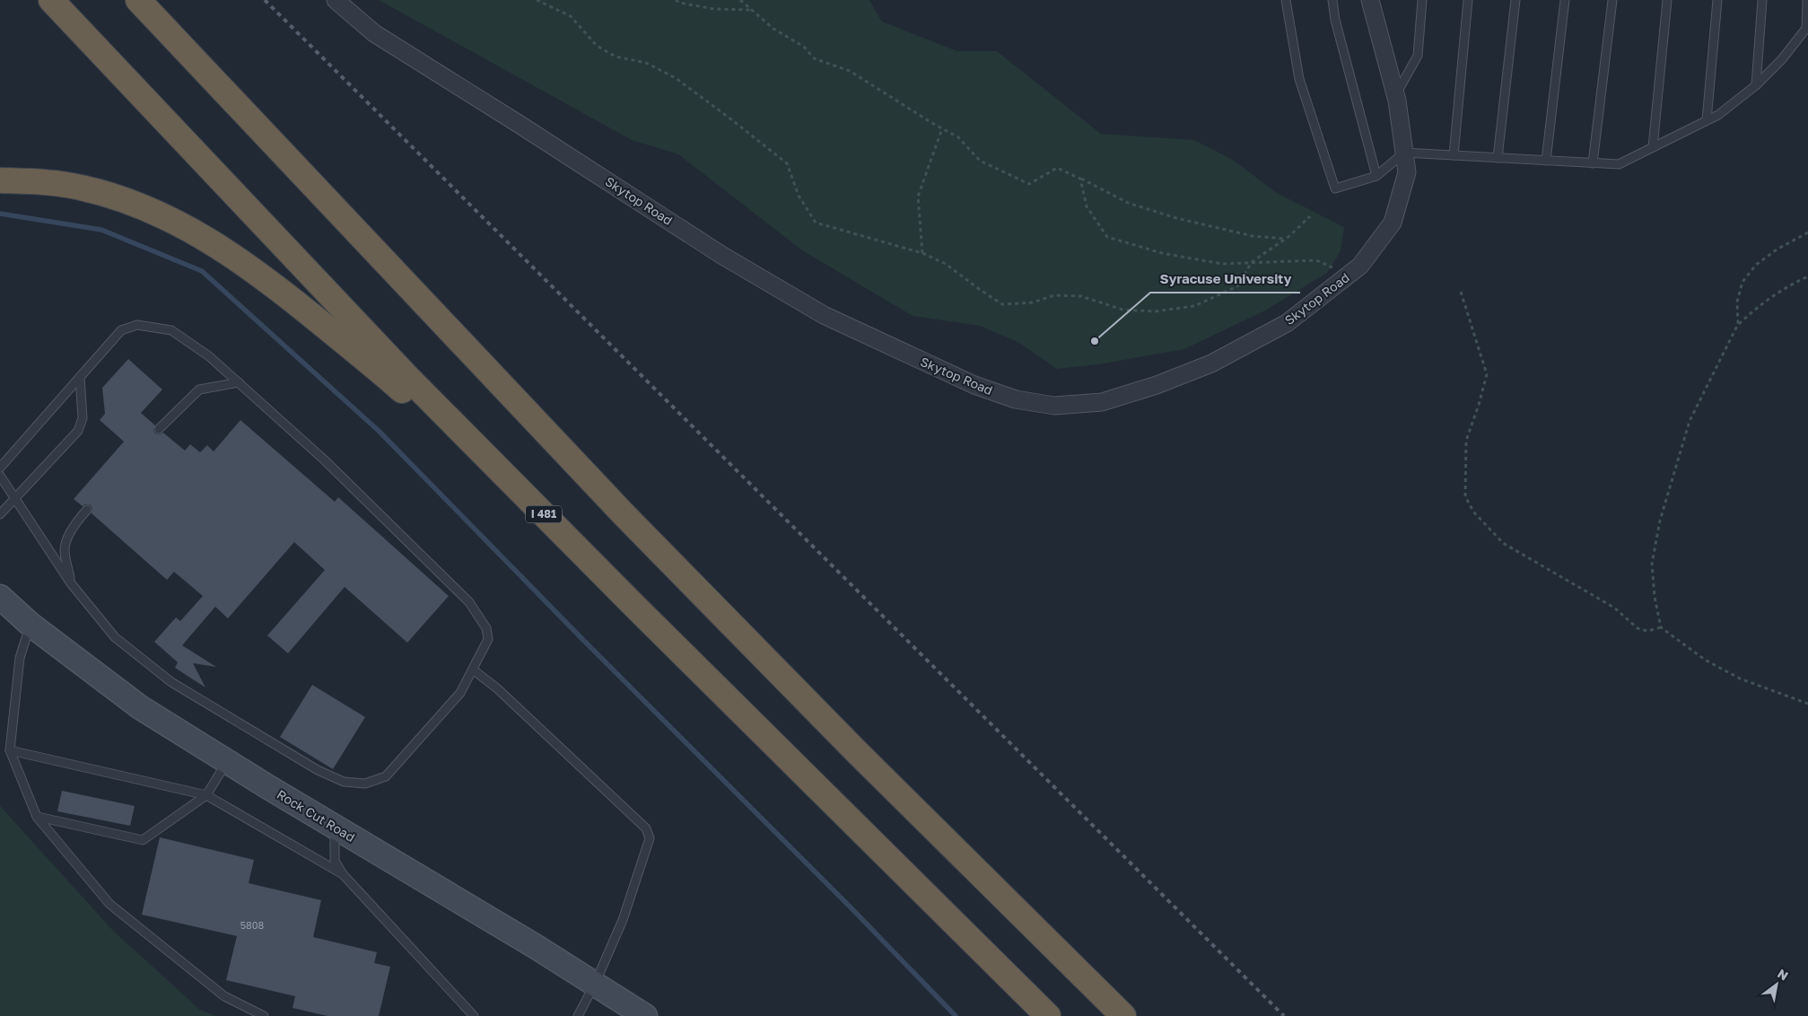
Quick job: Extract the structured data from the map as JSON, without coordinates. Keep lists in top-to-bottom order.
{
  "streets": {
    "highway": ["I 481"],
    "street": ["Skytop Road", "Rock Cut Road"]
  },
  "places": ["Syracuse University"],
  "house_numbers": ["5808"],
  "north": "top right"
}
